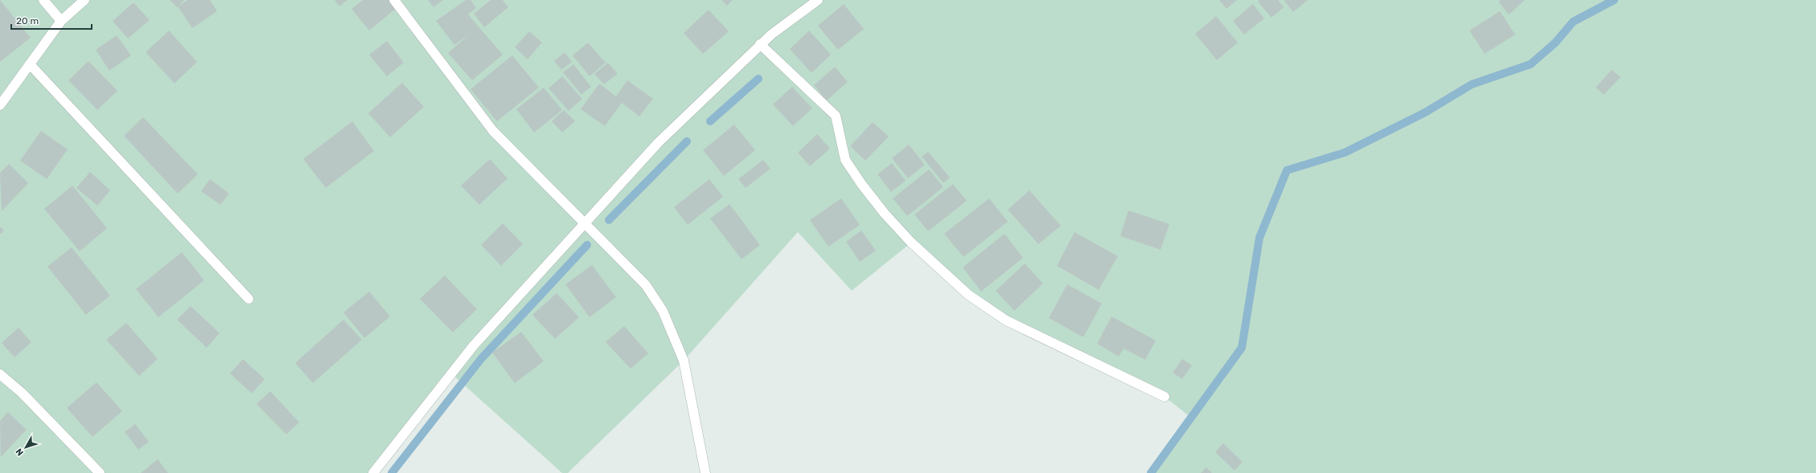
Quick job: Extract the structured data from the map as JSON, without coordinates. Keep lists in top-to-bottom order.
{
  "scale_bar": "20 m",
  "north": "bottom left"
}
